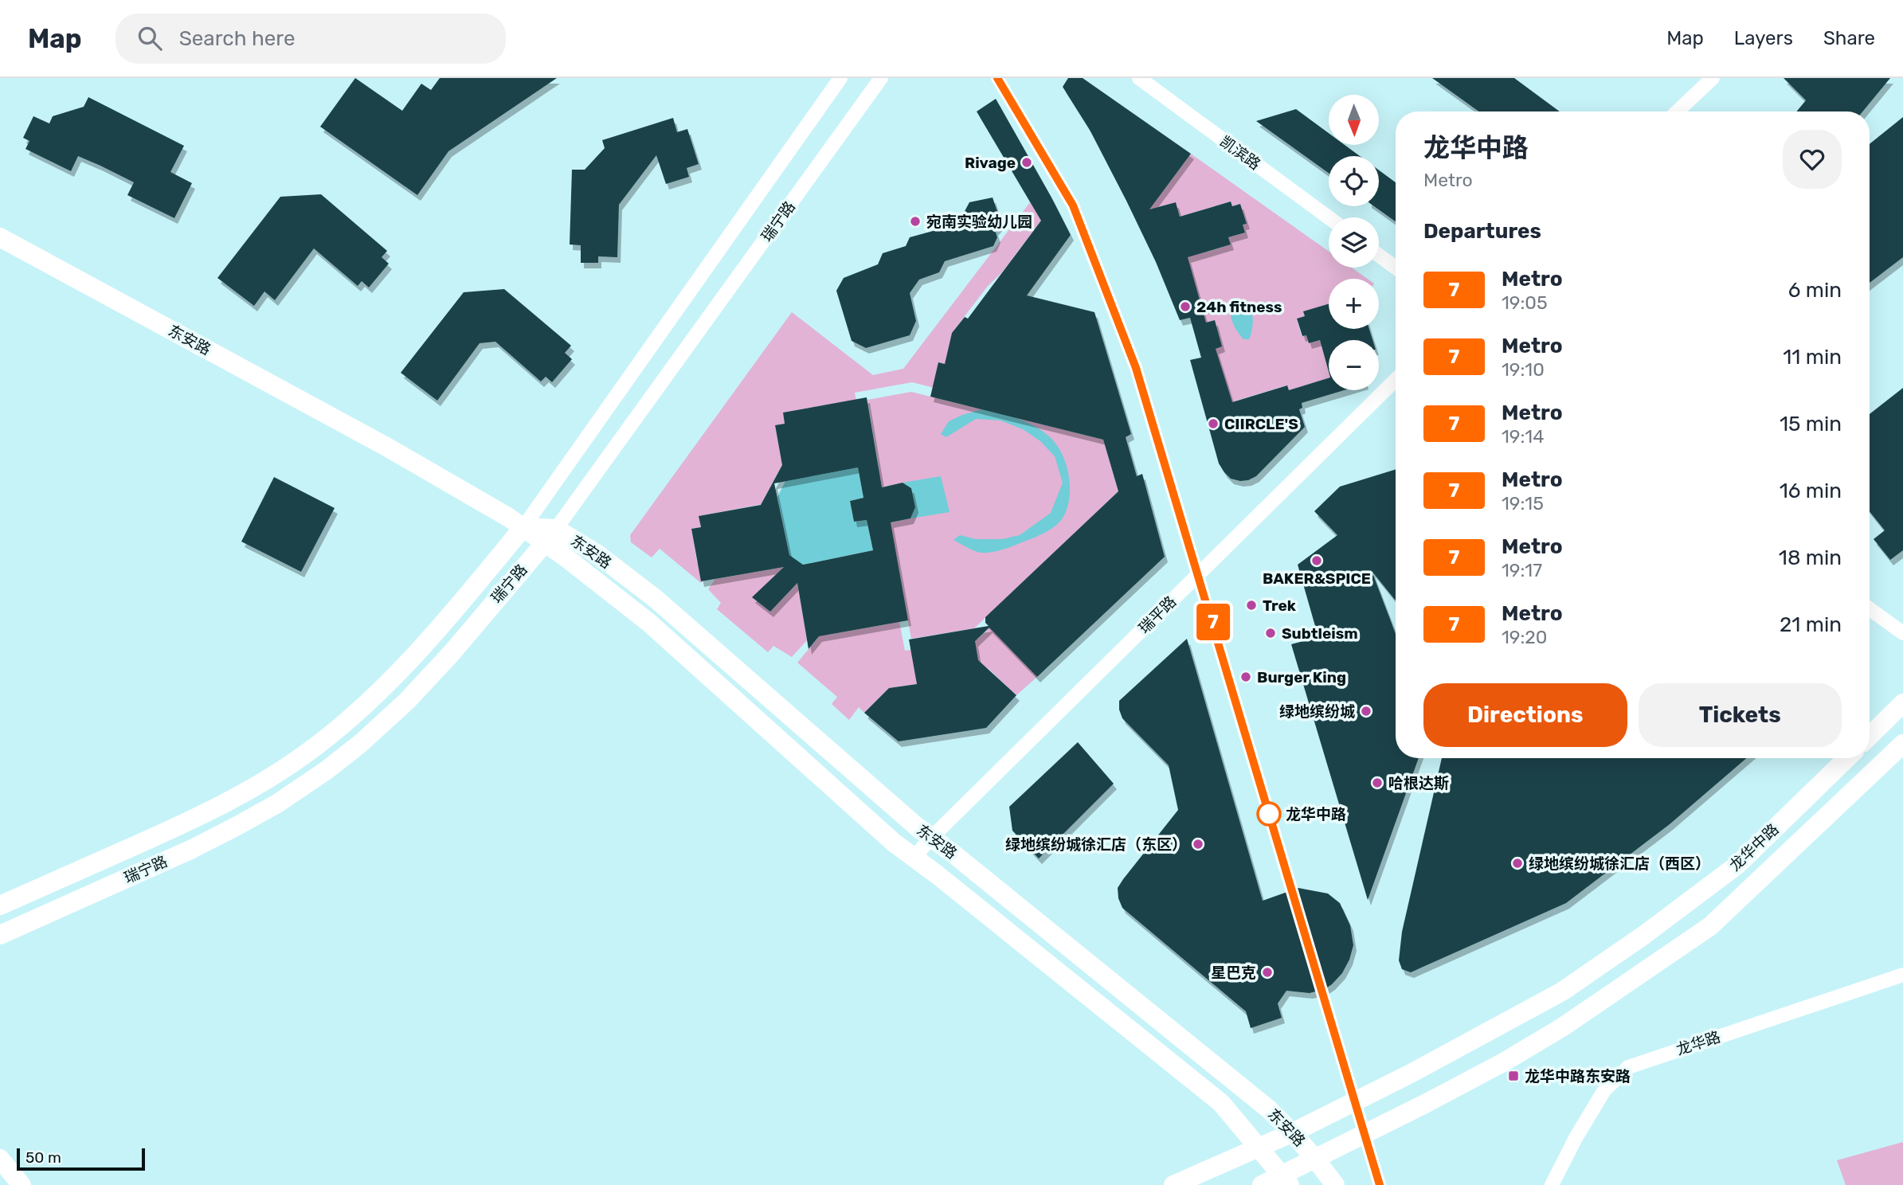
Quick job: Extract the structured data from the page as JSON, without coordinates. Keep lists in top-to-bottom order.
{
  "streets": {
    "street": [
      "凯滨路",
      "瑞宁路",
      "东安路",
      "瑞平路",
      "龙华中路",
      "龙华路"
    ]
  },
  "crossings": [
    ["瑞宁路", "东安路"],
    ["东安路", "瑞平路"],
    ["东安路", "龙华中路"]
  ],
  "places": {
    "other": [
      "Rivage",
      "宛南实验幼儿园",
      "24h fitness",
      "CIIRCLE'S",
      "BAKER&SPICE",
      "Trek",
      "Subtleism",
      "Burger King",
      "绿地缤纷城",
      "哈根达斯",
      "龙华中路",
      "绿地缤纷城徐汇店（东区）",
      "绿地缤纷城徐汇店（西区）",
      "星巴克"
    ],
    "transit": ["龙华中路东安路"]
  },
  "lines": ["metro line 7"],
  "scale_bar": "50 m",
  "north": "bottom",
  "page": {
    "header": "Map",
    "search": "Search here",
    "nav": ["Map", "Layers", "Share"],
    "on_map": "7",
    "map_buttons": ["+", "−"],
    "heading": [
      ["龙华中路", "Metro"],
      "Departures"
    ],
    "list": [
      {
        "mark": "7",
        "name": "Metro",
        "note": "19:05",
        "value": "6 min"
      },
      {
        "mark": "7",
        "name": "Metro",
        "note": "19:10",
        "value": "11 min"
      },
      {
        "mark": "7",
        "name": "Metro",
        "note": "19:14",
        "value": "15 min"
      },
      {
        "mark": "7",
        "name": "Metro",
        "note": "19:15",
        "value": "16 min"
      },
      {
        "mark": "7",
        "name": "Metro",
        "note": "19:17",
        "value": "18 min"
      },
      {
        "mark": "7",
        "name": "Metro",
        "note": "19:20",
        "value": "21 min"
      }
    ],
    "buttons": ["Directions", "Tickets"],
    "scale": "50 m"
  }
}
